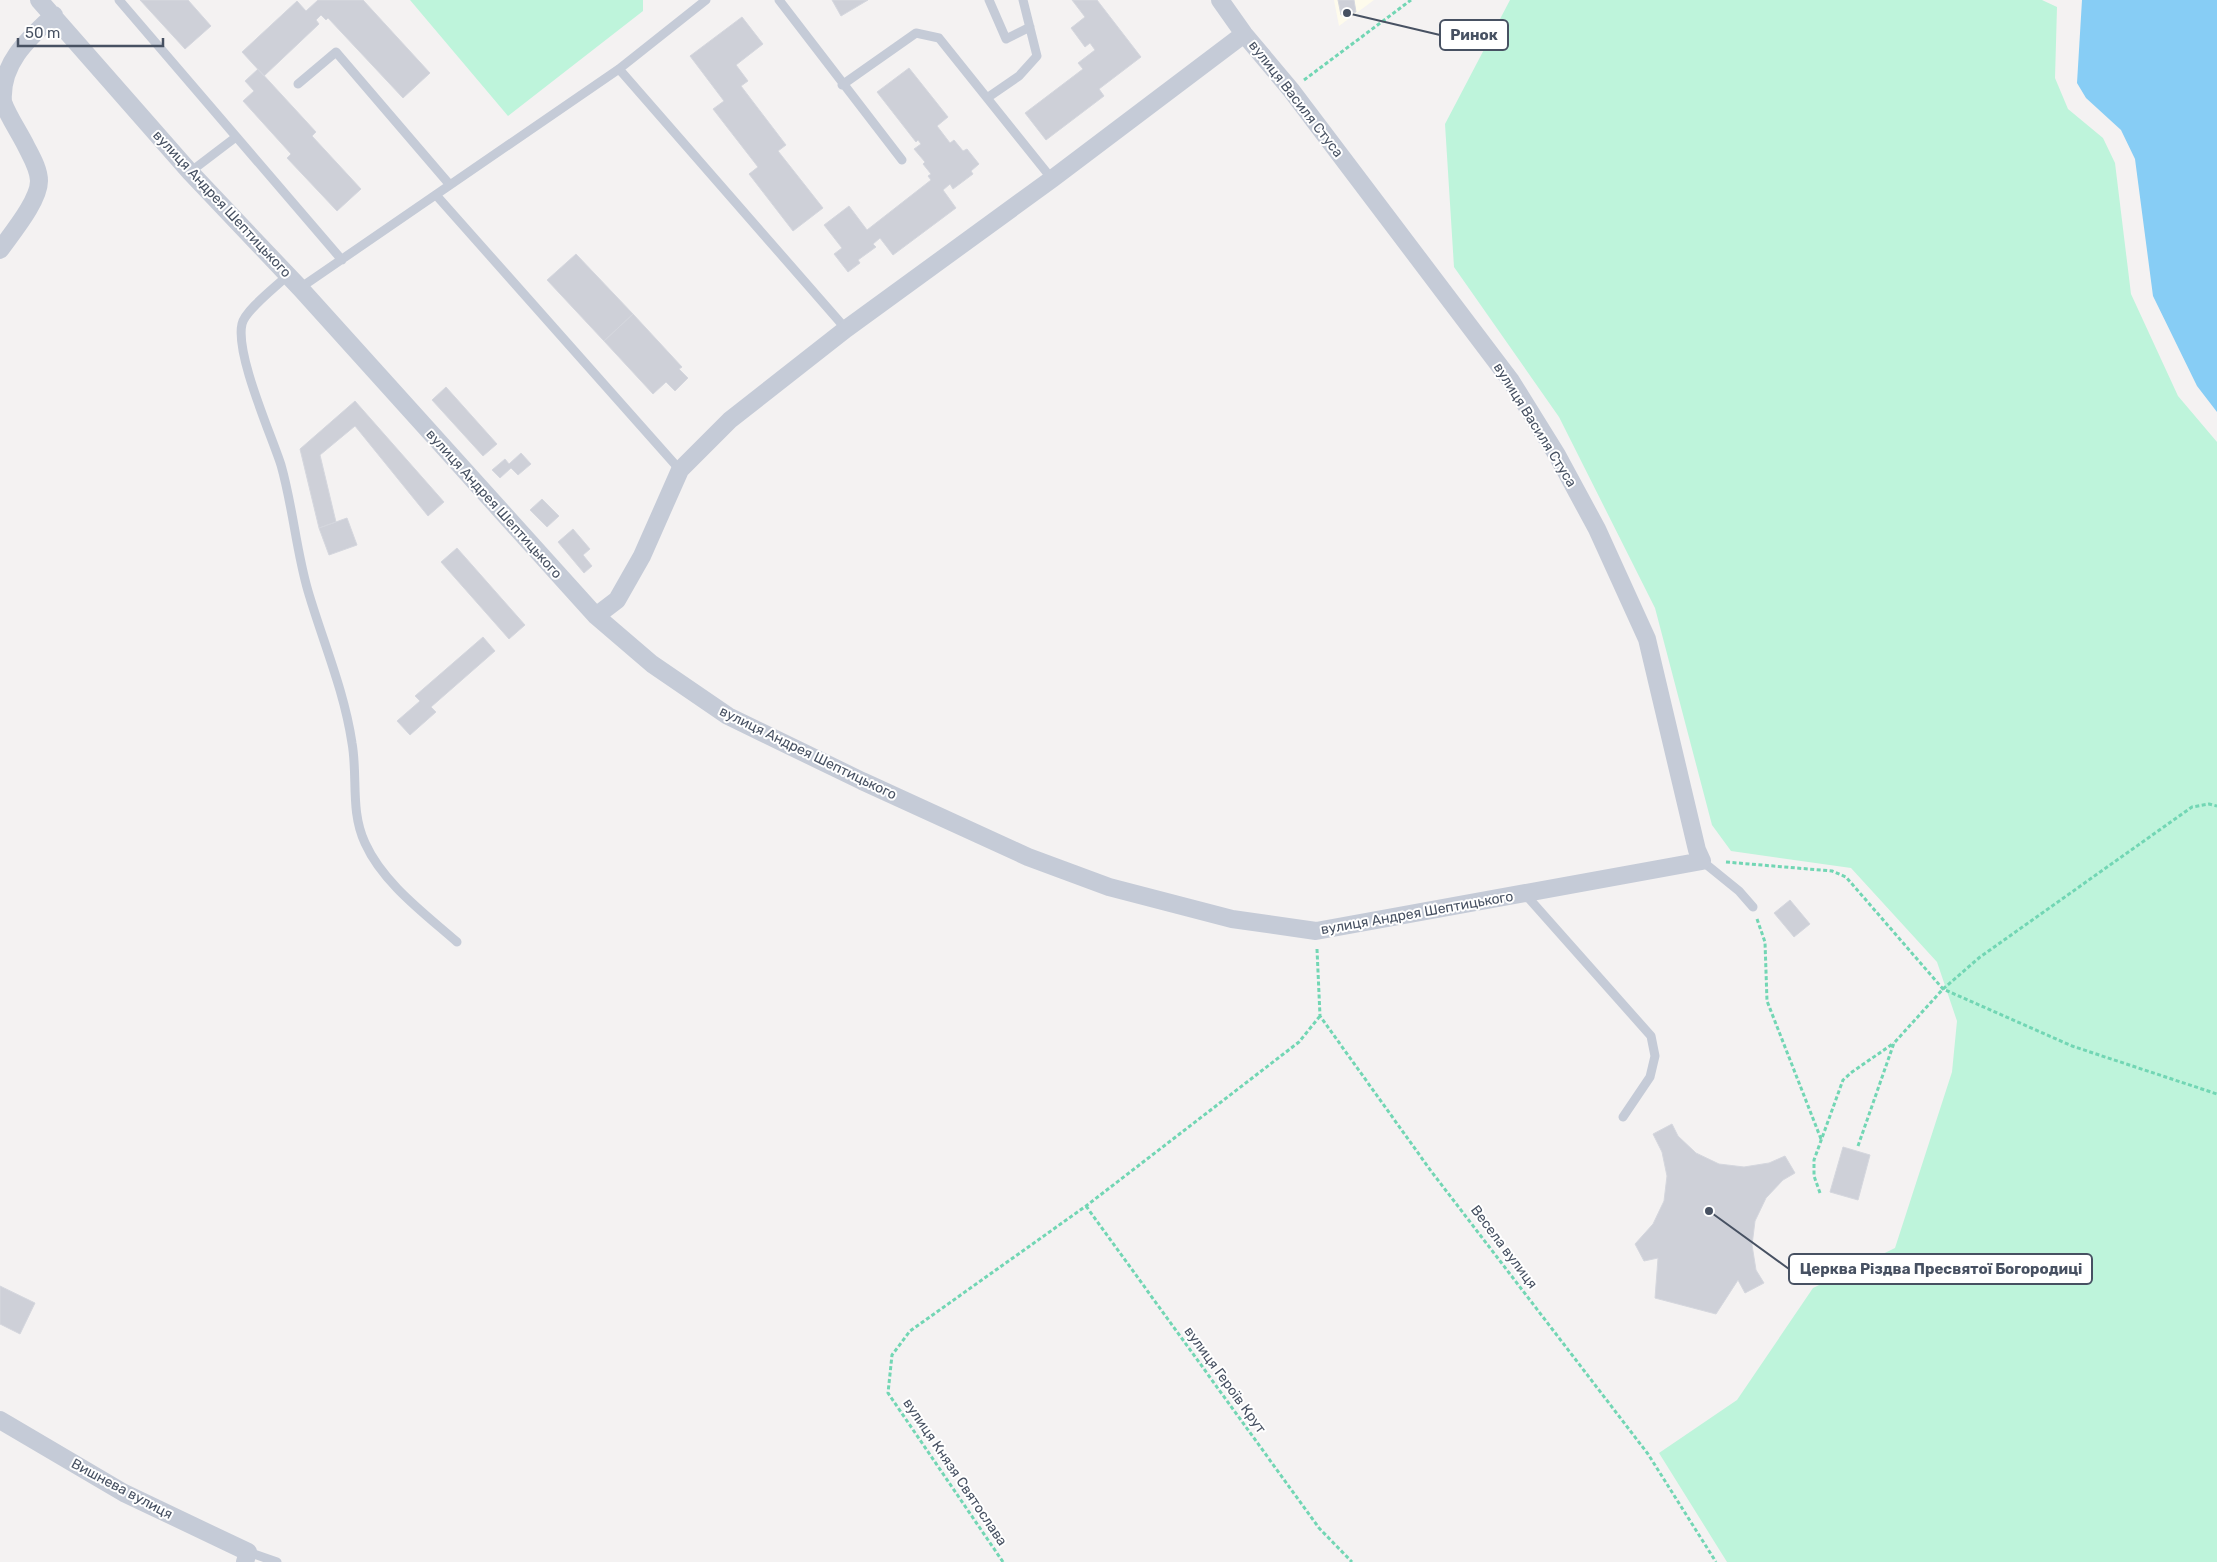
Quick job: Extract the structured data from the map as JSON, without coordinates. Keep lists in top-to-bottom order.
{
  "streets": {
    "street": ["вулиця Василя Стуса", "вулиця Андрея Шептицького", "Вишнева вулиця"],
    "path": ["Весела вулиця", "вулиця Героїв Крут", "вулиця Князя Святослава"]
  },
  "crossings": [
    ["вулиця Василя Стуса", "вулиця Андрея Шептицького"],
    ["вулиця Героїв Крут", "вулиця Князя Святослава"]
  ],
  "places": ["Ринок", "Церква Різдва Пресвятої Богородиці"],
  "scale_bar": "50 m"
}
